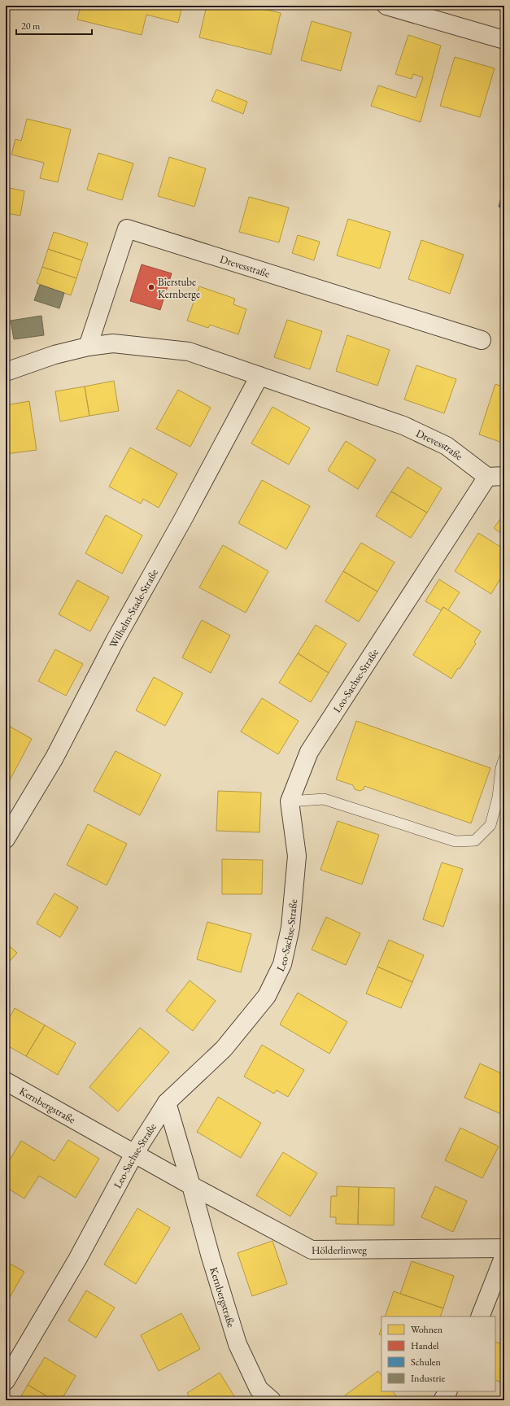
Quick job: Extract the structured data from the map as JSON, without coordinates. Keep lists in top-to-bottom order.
{
  "streets": {
    "street": [
      "Drevesstraße",
      "Wilhelm-Stade-Straße",
      "Leo-Sachse-Straße",
      "Kernbergstraße",
      "Hölderlinweg"
    ]
  },
  "crossings": [
    ["Drevesstraße", "Wilhelm-Stade-Straße"],
    ["Drevesstraße", "Leo-Sachse-Straße"],
    ["Leo-Sachse-Straße", "Kernbergstraße"],
    ["Kernbergstraße", "Hölderlinweg"]
  ],
  "places": ["Bierstube Kernberge"],
  "legend": [
    "Wohnen",
    "Handel",
    "Schulen",
    "Industrie"
  ],
  "scale_bar": "20 m"
}
